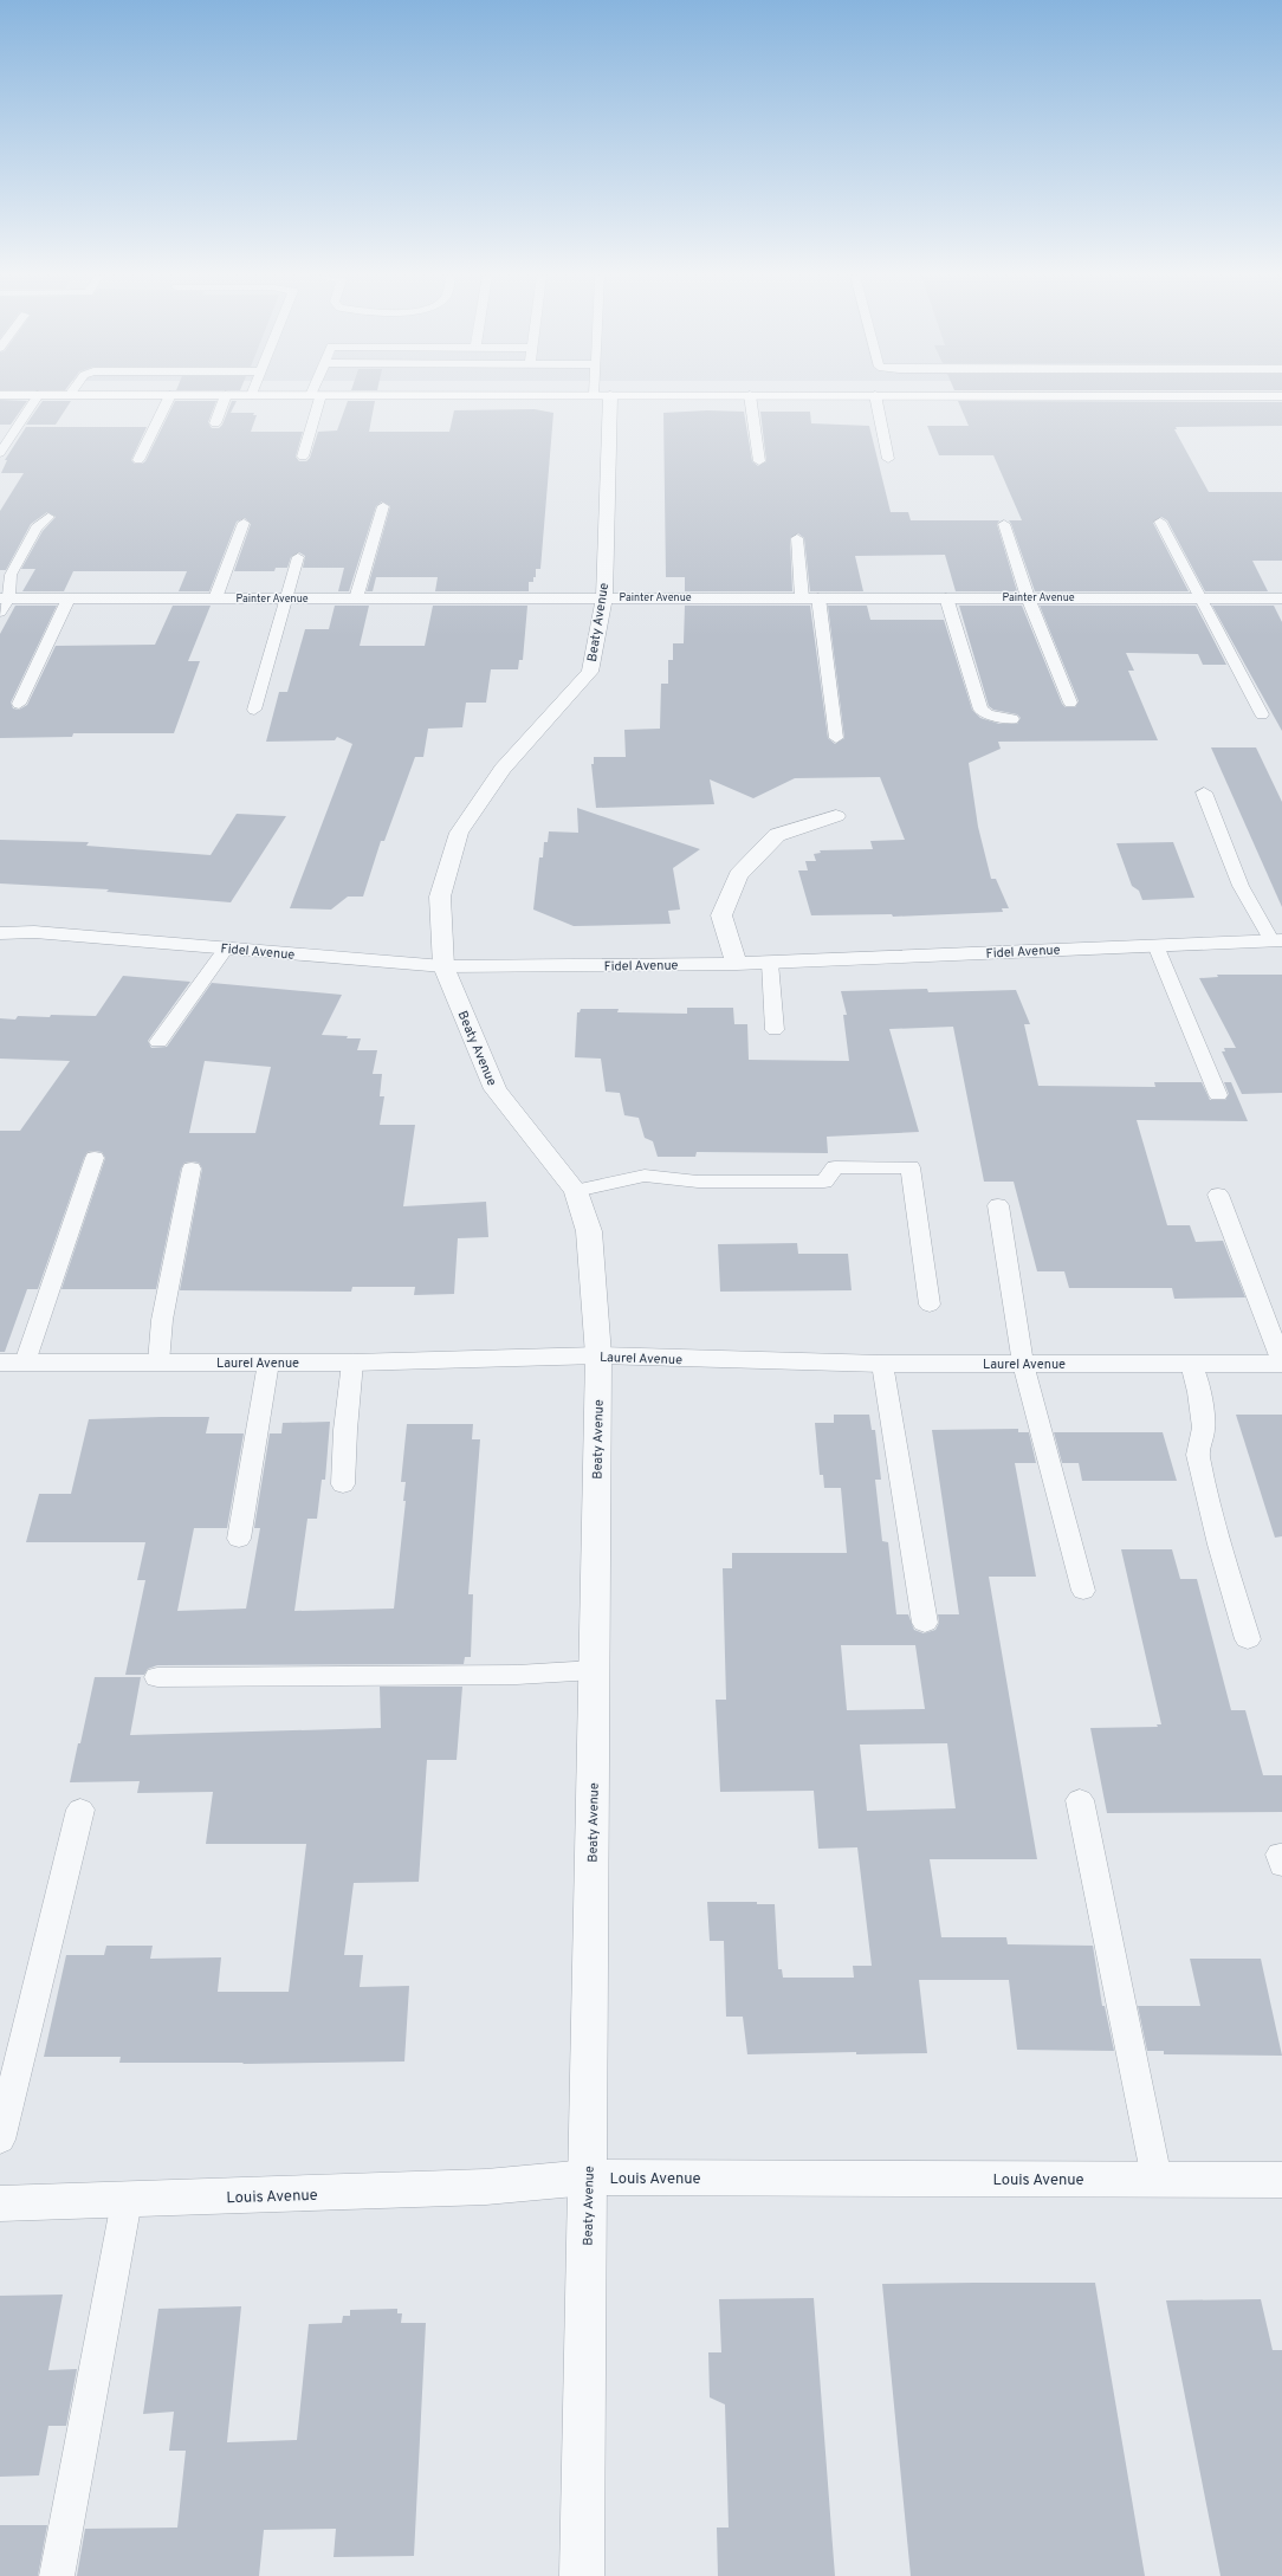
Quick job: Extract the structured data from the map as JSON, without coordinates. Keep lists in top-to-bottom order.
{
  "streets": {
    "street": [
      "Painter Avenue",
      "Beaty Avenue",
      "Fidel Avenue",
      "Laurel Avenue",
      "Louis Avenue"
    ]
  },
  "crossings": [
    ["Painter Avenue", "Beaty Avenue"],
    ["Beaty Avenue", "Fidel Avenue"],
    ["Beaty Avenue", "Laurel Avenue"],
    ["Beaty Avenue", "Louis Avenue"]
  ]
}
